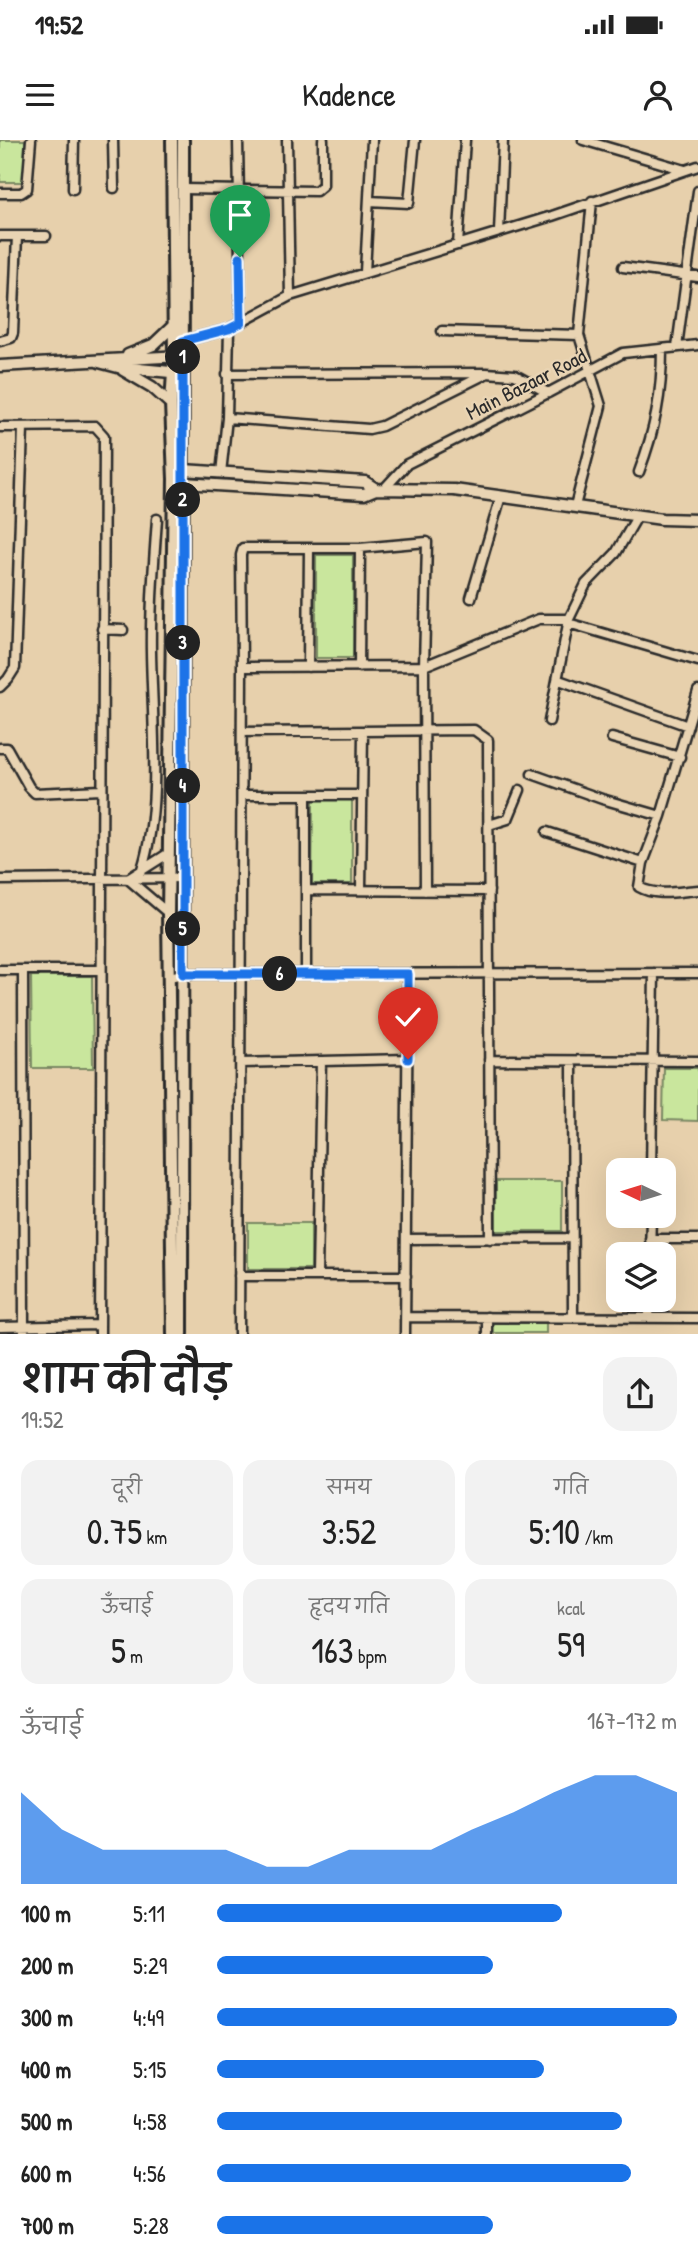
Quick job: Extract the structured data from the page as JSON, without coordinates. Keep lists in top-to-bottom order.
{
  "streets": {
    "street": ["Main Bazaar Road"]
  },
  "north": "left",
  "page": {
    "status": "19:52",
    "header": "Kadence",
    "pins": [
      "1",
      "2",
      "3",
      "4",
      "5",
      "6"
    ],
    "heading": ["शाम की दौड़", "19:52"],
    "stats": [
      ["दूरी", "0.75 km"],
      ["समय", "3:52"],
      ["गति", "5:10 /km"],
      ["ऊँचाई", "5 m"],
      ["हृदय गति", "163 bpm"],
      ["kcal", "59"]
    ],
    "chart": ["ऊँचाई", "167–172 m"],
    "list": [
      {
        "name": "100 m",
        "note": "5:11"
      },
      {
        "name": "200 m",
        "note": "5:29"
      },
      {
        "name": "300 m",
        "note": "4:49"
      },
      {
        "name": "400 m",
        "note": "5:15"
      },
      {
        "name": "500 m",
        "note": "4:58"
      },
      {
        "name": "600 m",
        "note": "4:56"
      },
      {
        "name": "700 m",
        "note": "5:28"
      }
    ]
  }
}
